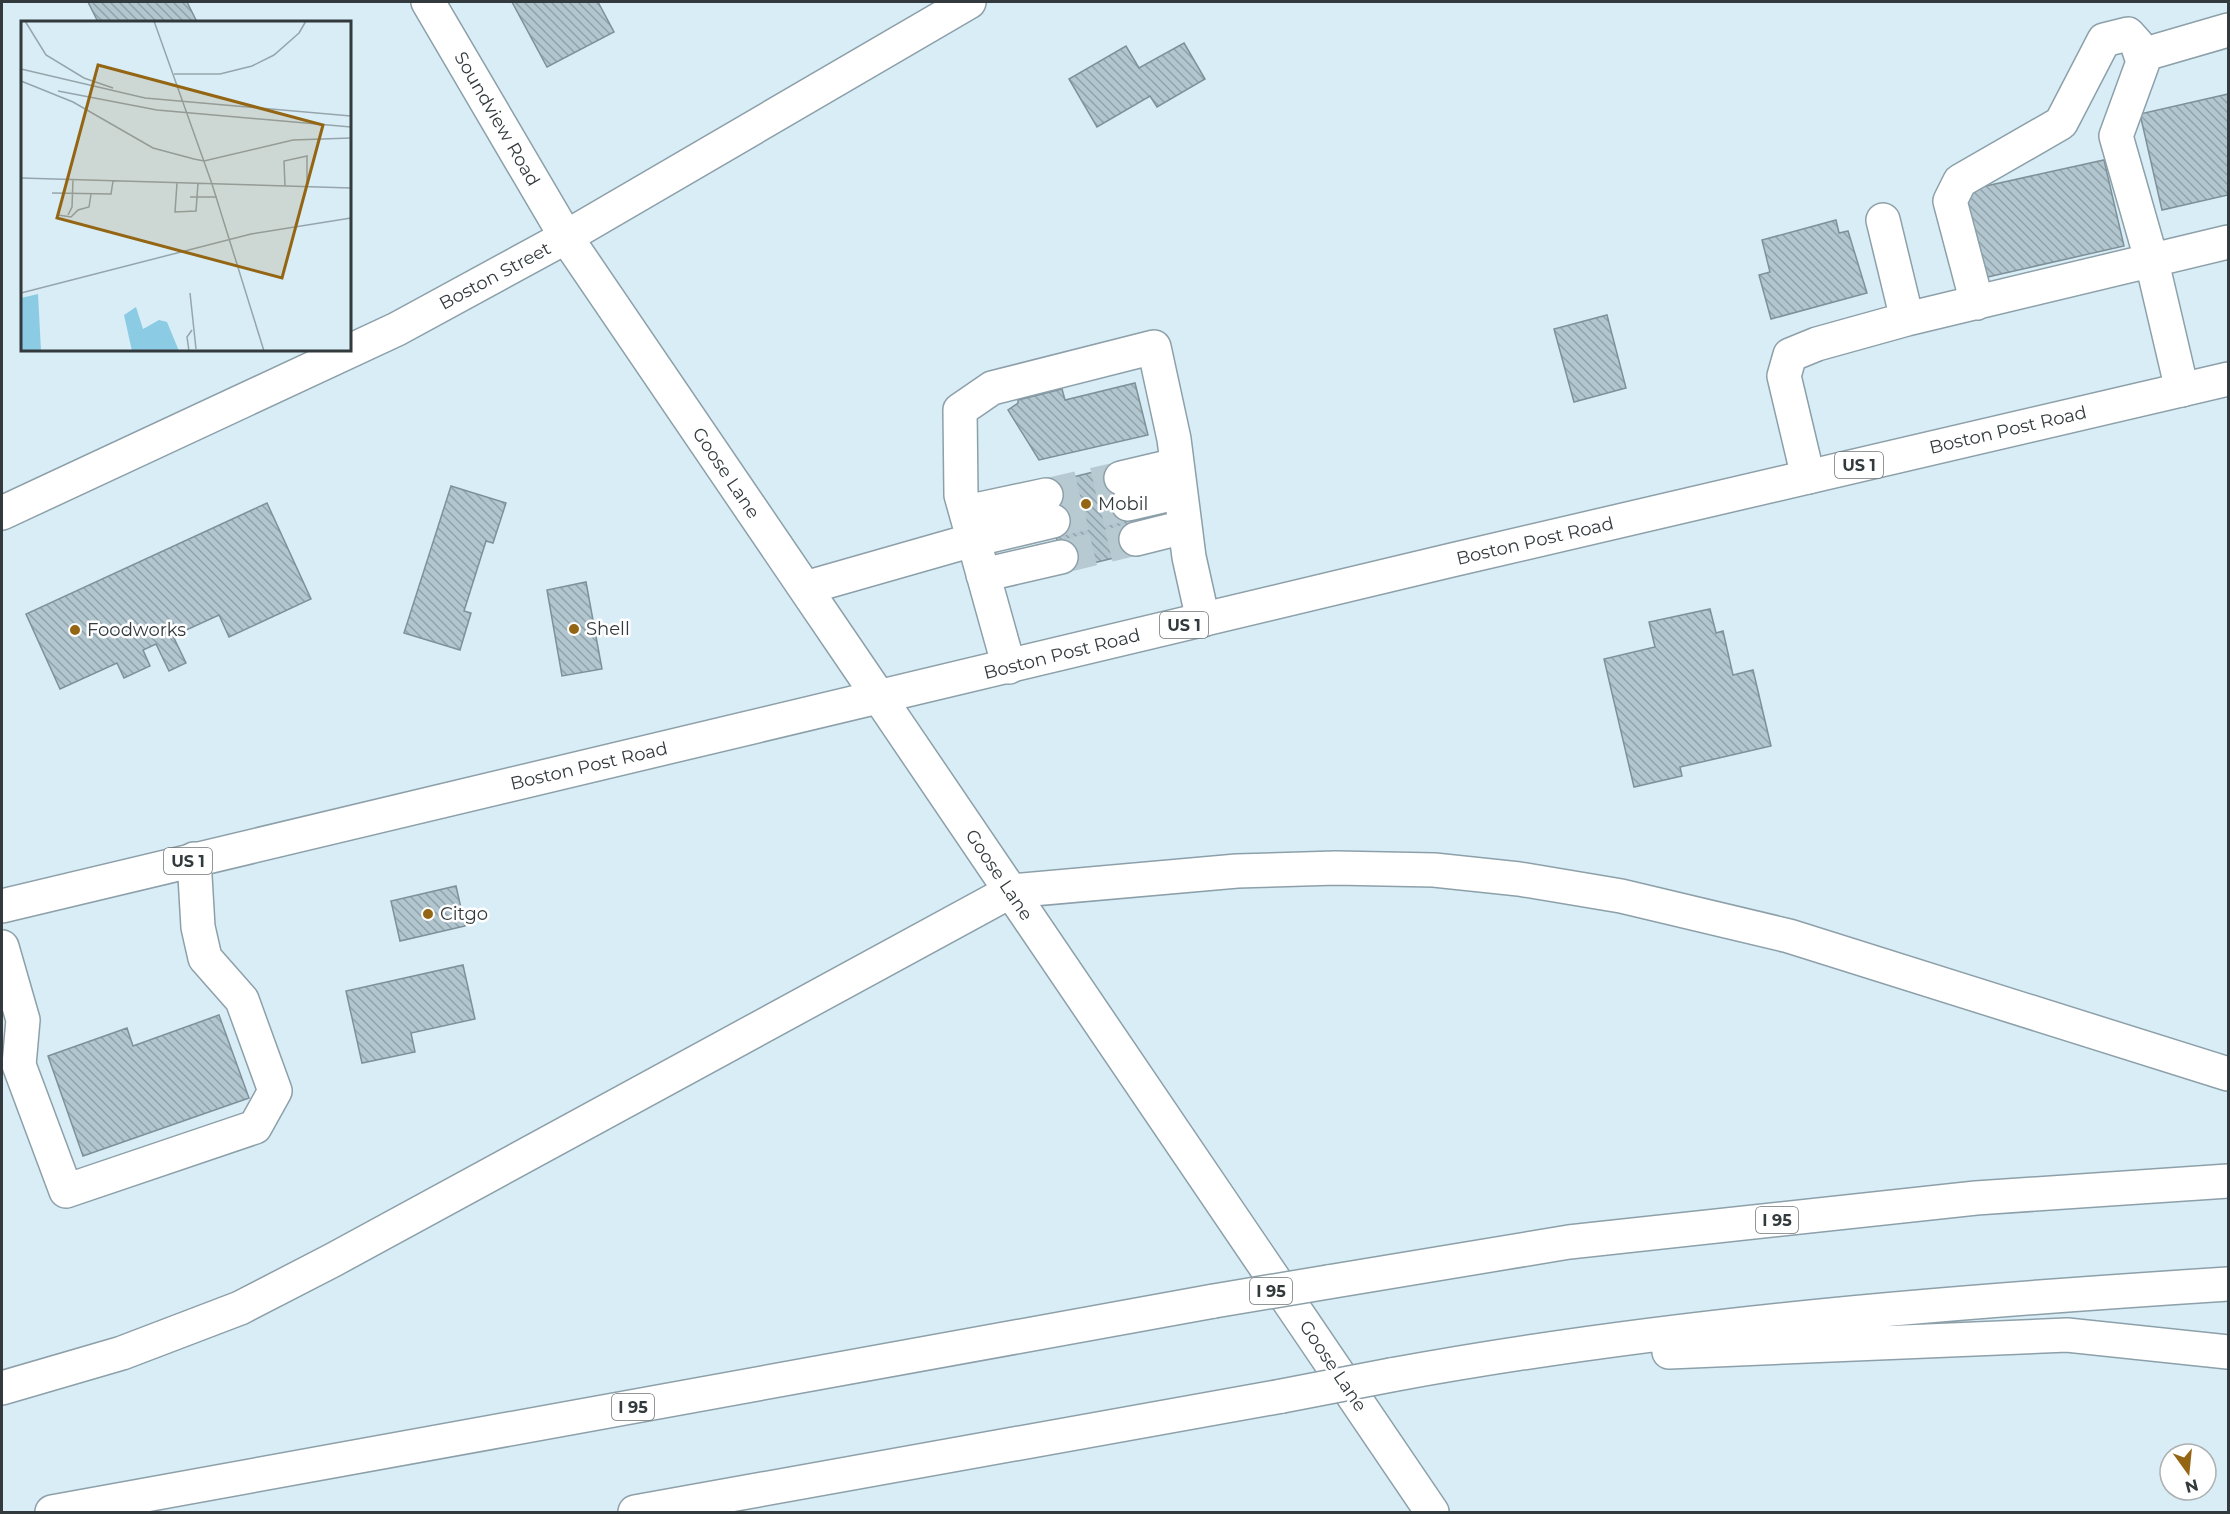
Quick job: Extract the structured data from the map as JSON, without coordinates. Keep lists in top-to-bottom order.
{
  "streets": {
    "main road": [
      "Soundview Road",
      "Boston Street",
      "Boston Post Road",
      "US 1",
      "Goose Lane",
      "I 95"
    ]
  },
  "crossings": [
    ["Soundview Road", "Boston Street"],
    ["Soundview Road", "Goose Lane"],
    ["Boston Street", "Goose Lane"],
    ["Boston Post Road", "Goose Lane"]
  ],
  "places": [
    "Mobil",
    "Shell",
    "Foodworks",
    "Citgo"
  ],
  "north": "bottom"
}
